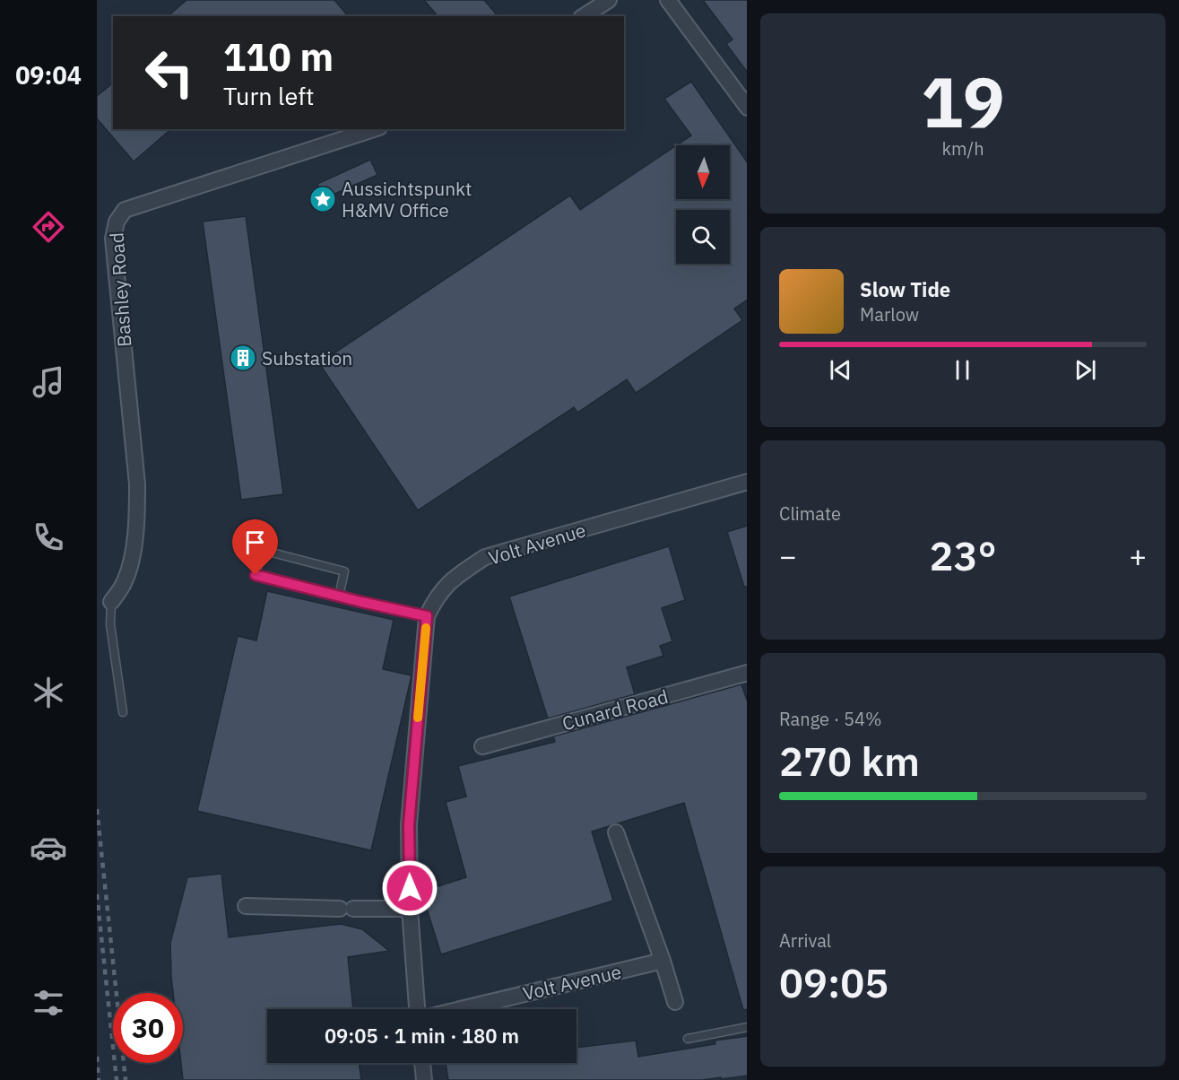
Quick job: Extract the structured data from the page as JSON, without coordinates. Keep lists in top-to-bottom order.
{
  "streets": {
    "street": ["Bashley Road", "Volt Avenue", "Cunard Road"]
  },
  "places": {
    "place": ["Aussichtspunkt H&MV Office"],
    "building": ["Substation"]
  },
  "north": "bottom",
  "page": {
    "tabs": "09:04",
    "tile": [
      ["19", "km/h"],
      "Climate",
      ["Range · 54%", "270 km"],
      ["Arrival", "09:05"]
    ],
    "turn": ["110 m", "Turn left"],
    "song": ["Slow Tide", "Marlow"],
    "heat": ["−", "23°", "+"],
    "limit": "30",
    "trip": "09:05 · 1 min · 180 m"
  }
}
